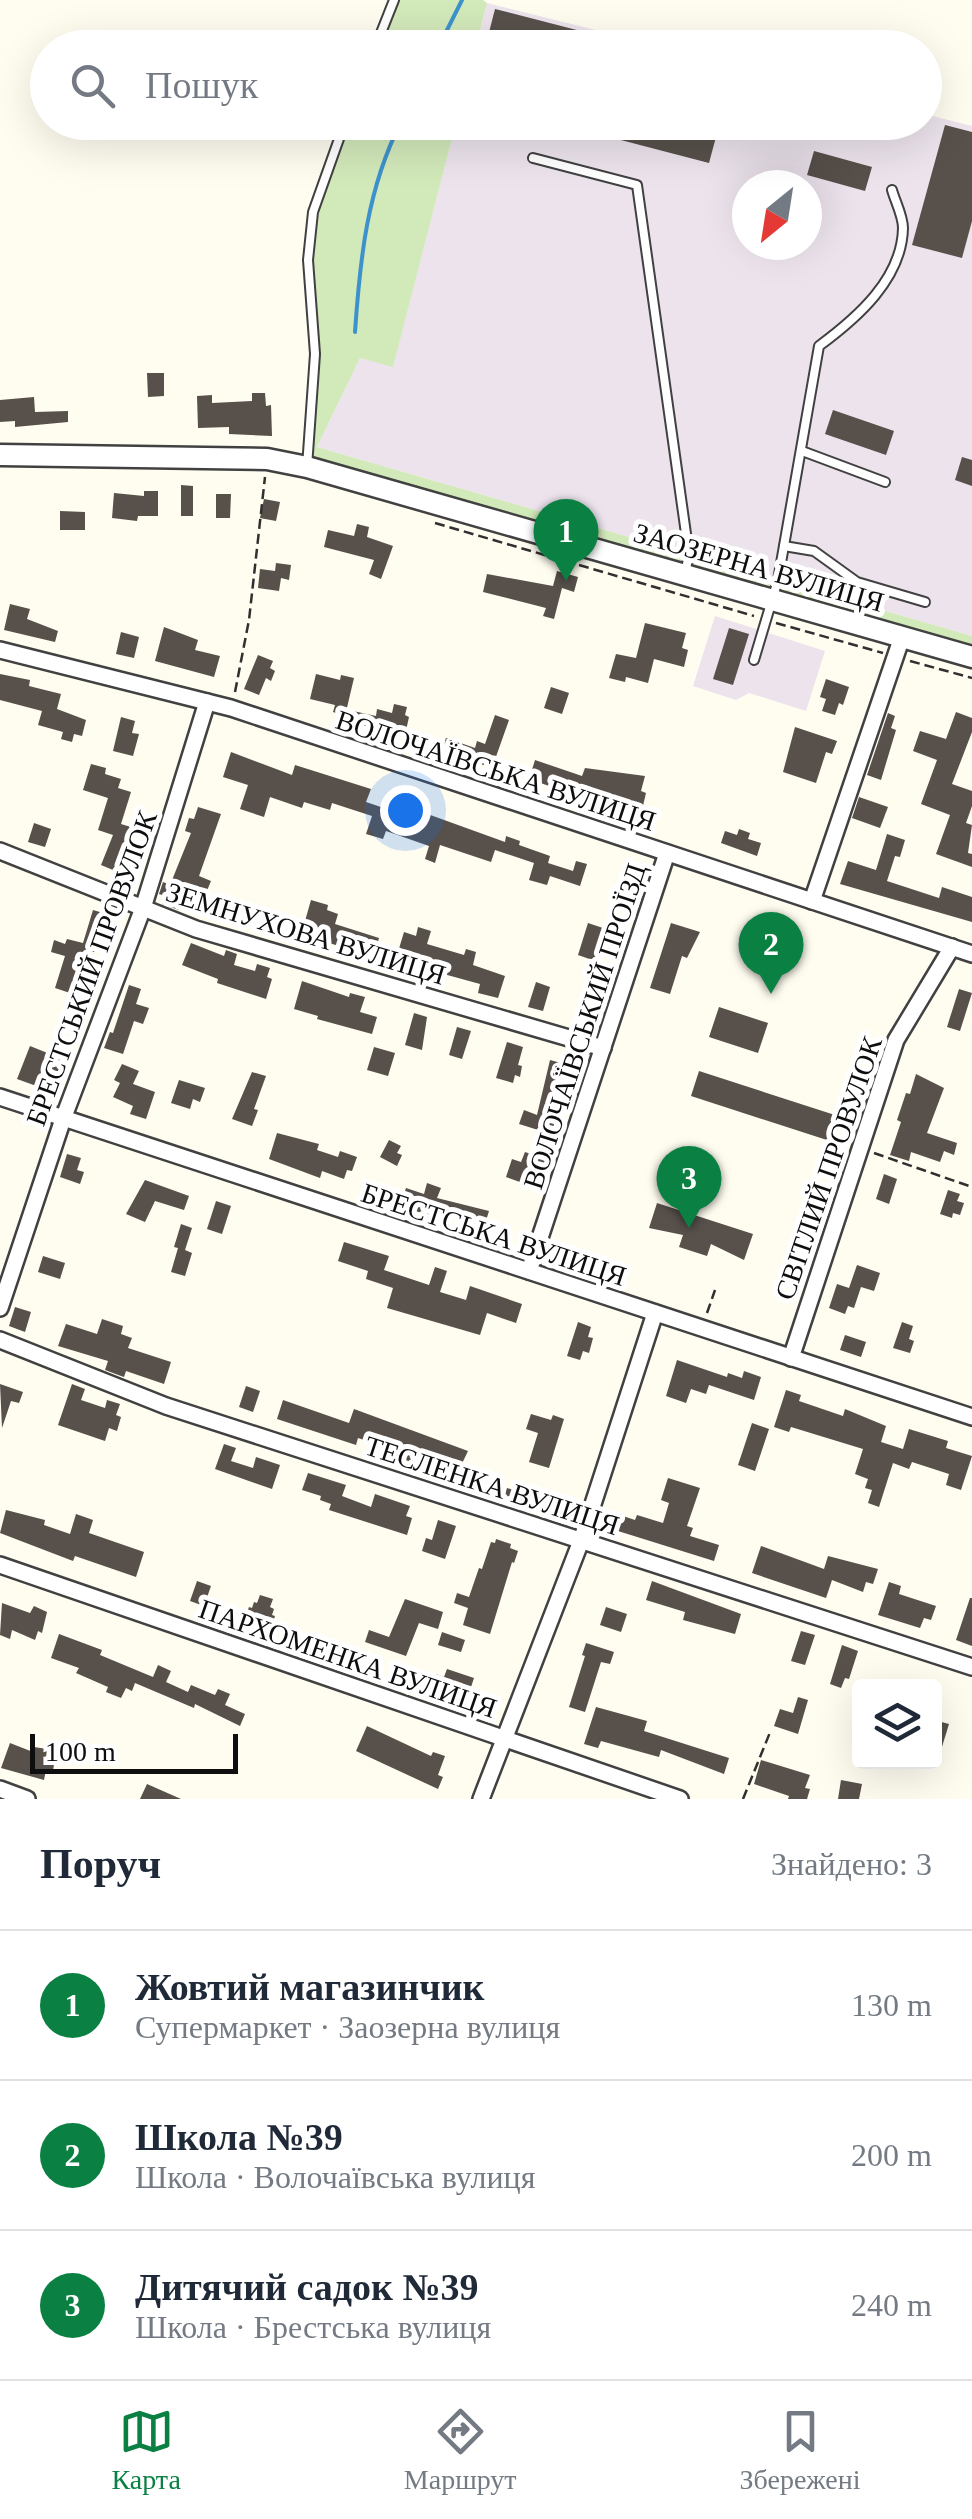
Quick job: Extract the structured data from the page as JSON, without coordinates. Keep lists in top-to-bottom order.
{
  "streets": {
    "street": [
      "ЗАОЗЕРНА ВУЛИЦЯ",
      "ВОЛОЧАЇВСЬКА ВУЛИЦЯ",
      "ЗЕМНУХОВА ВУЛИЦЯ",
      "БРЕСТСЬКИЙ ПРОВУЛОК",
      "ВОЛОЧАЇВСЬКИЙ ПРОЇЗД",
      "СВІТЛИЙ ПРОВУЛОК",
      "БРЕСТСЬКА ВУЛИЦЯ",
      "ТЕСЛЕНКА ВУЛИЦЯ",
      "ПАРХОМЕНКА ВУЛИЦЯ"
    ]
  },
  "crossings": [
    ["ВОЛОЧАЇВСЬКА ВУЛИЦЯ", "БРЕСТСЬКИЙ ПРОВУЛОК"],
    ["ВОЛОЧАЇВСЬКА ВУЛИЦЯ", "ВОЛОЧАЇВСЬКИЙ ПРОЇЗД"],
    ["ВОЛОЧАЇВСЬКА ВУЛИЦЯ", "СВІТЛИЙ ПРОВУЛОК"],
    ["ЗЕМНУХОВА ВУЛИЦЯ", "БРЕСТСЬКИЙ ПРОВУЛОК"],
    ["ЗЕМНУХОВА ВУЛИЦЯ", "ВОЛОЧАЇВСЬКИЙ ПРОЇЗД"],
    ["БРЕСТСЬКИЙ ПРОВУЛОК", "БРЕСТСЬКА ВУЛИЦЯ"],
    ["ВОЛОЧАЇВСЬКИЙ ПРОЇЗД", "БРЕСТСЬКА ВУЛИЦЯ"],
    ["СВІТЛИЙ ПРОВУЛОК", "БРЕСТСЬКА ВУЛИЦЯ"]
  ],
  "scale_bar": "100 m",
  "north": "bottom left",
  "page": {
    "search": "Пошук",
    "pins": ["1", "2", "3"],
    "scale": "100 m",
    "heading": ["Поруч", "Знайдено: 3"],
    "list": [
      {
        "mark": "1",
        "name": "Жовтий магазинчик",
        "note": "Супермаркет · Заозерна вулиця",
        "value": "130 m"
      },
      {
        "mark": "2",
        "name": "Школа №39",
        "note": "Школа · Волочаївська вулиця",
        "value": "200 m"
      },
      {
        "mark": "3",
        "name": "Дитячий садок №39",
        "note": "Школа · Брестська вулиця",
        "value": "240 m"
      }
    ],
    "nav": ["Карта", "Маршрут", "Збережені"]
  }
}
